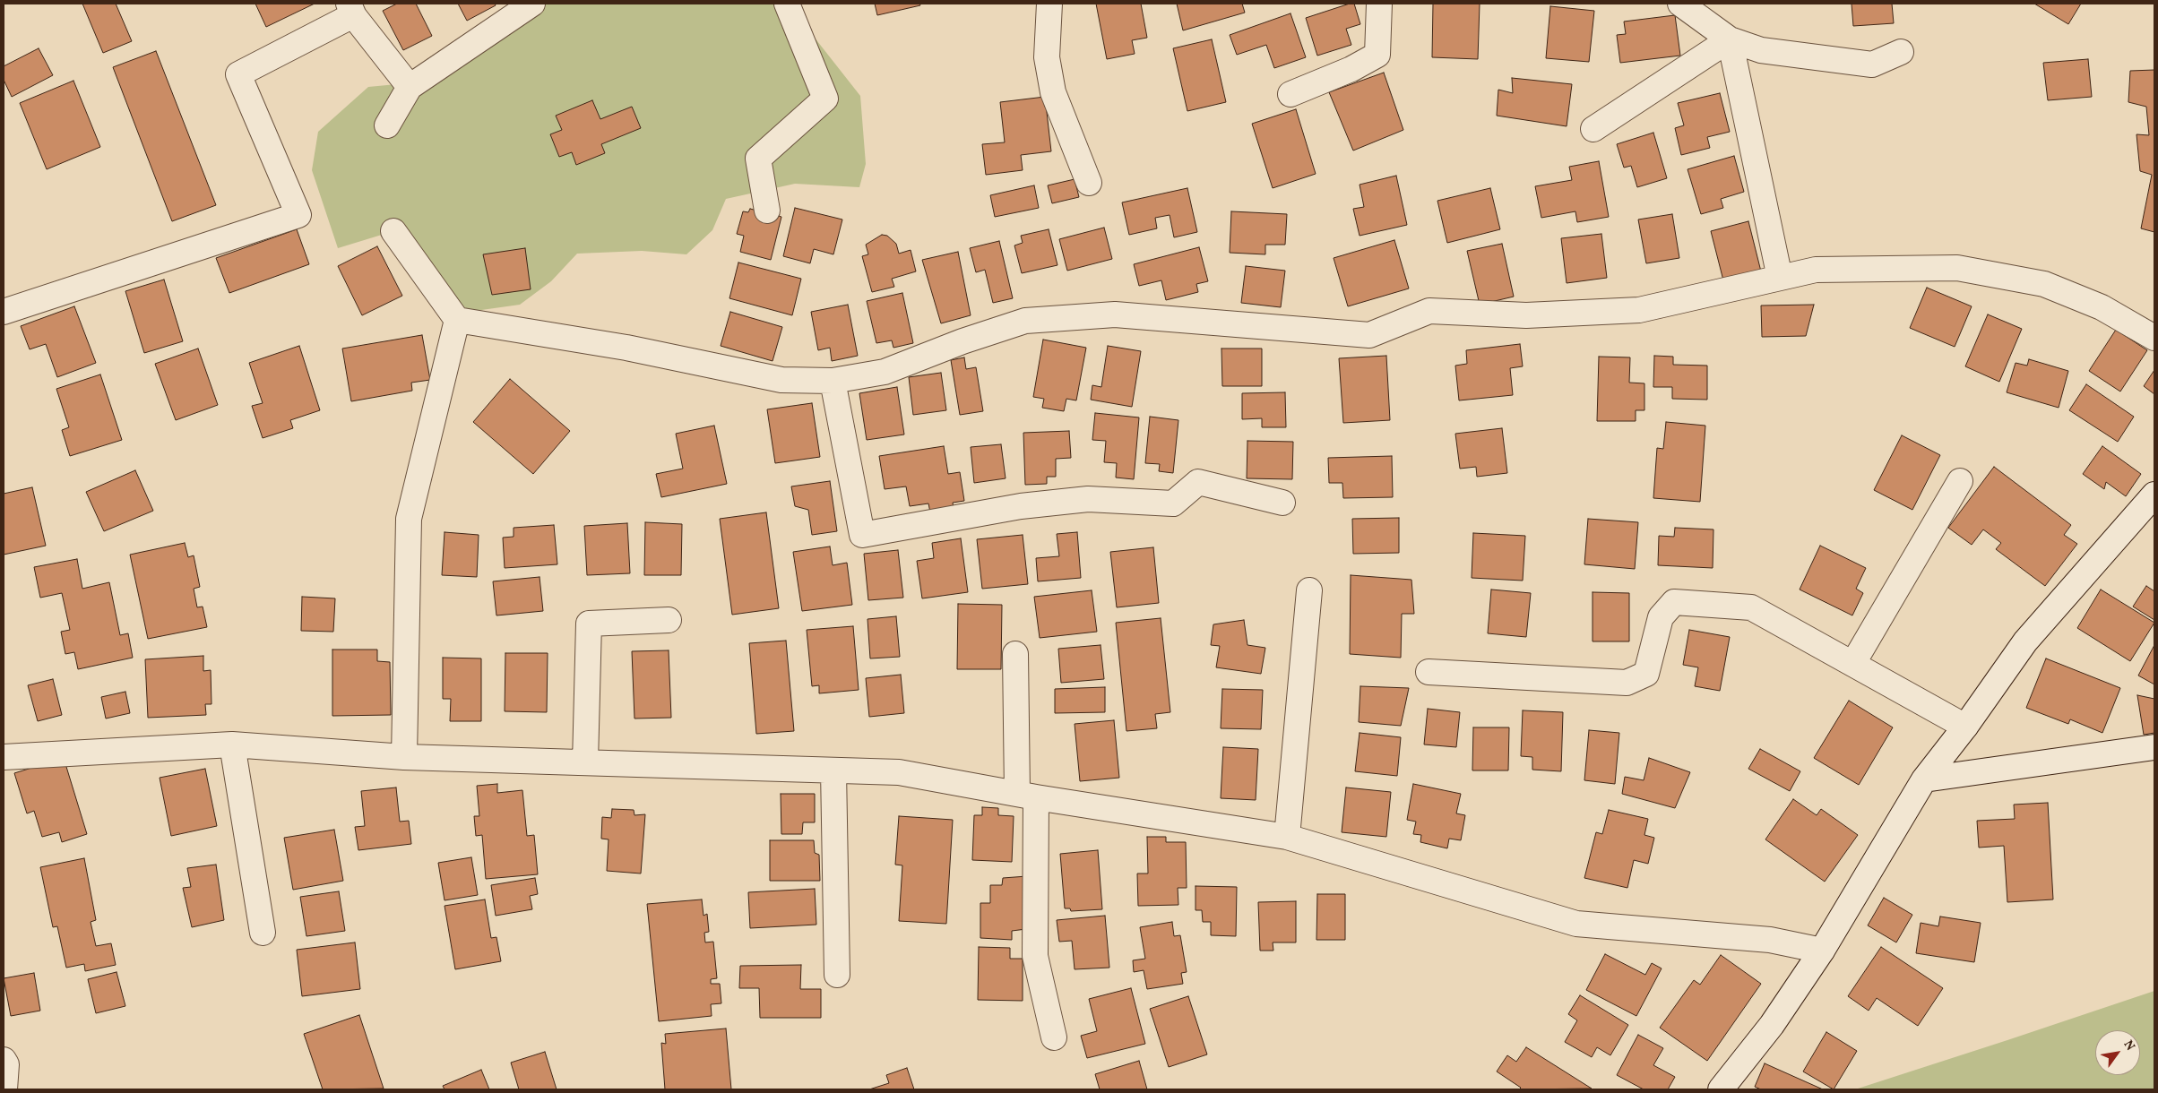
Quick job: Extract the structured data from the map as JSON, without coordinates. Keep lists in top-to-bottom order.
{
  "north": "top right"
}
